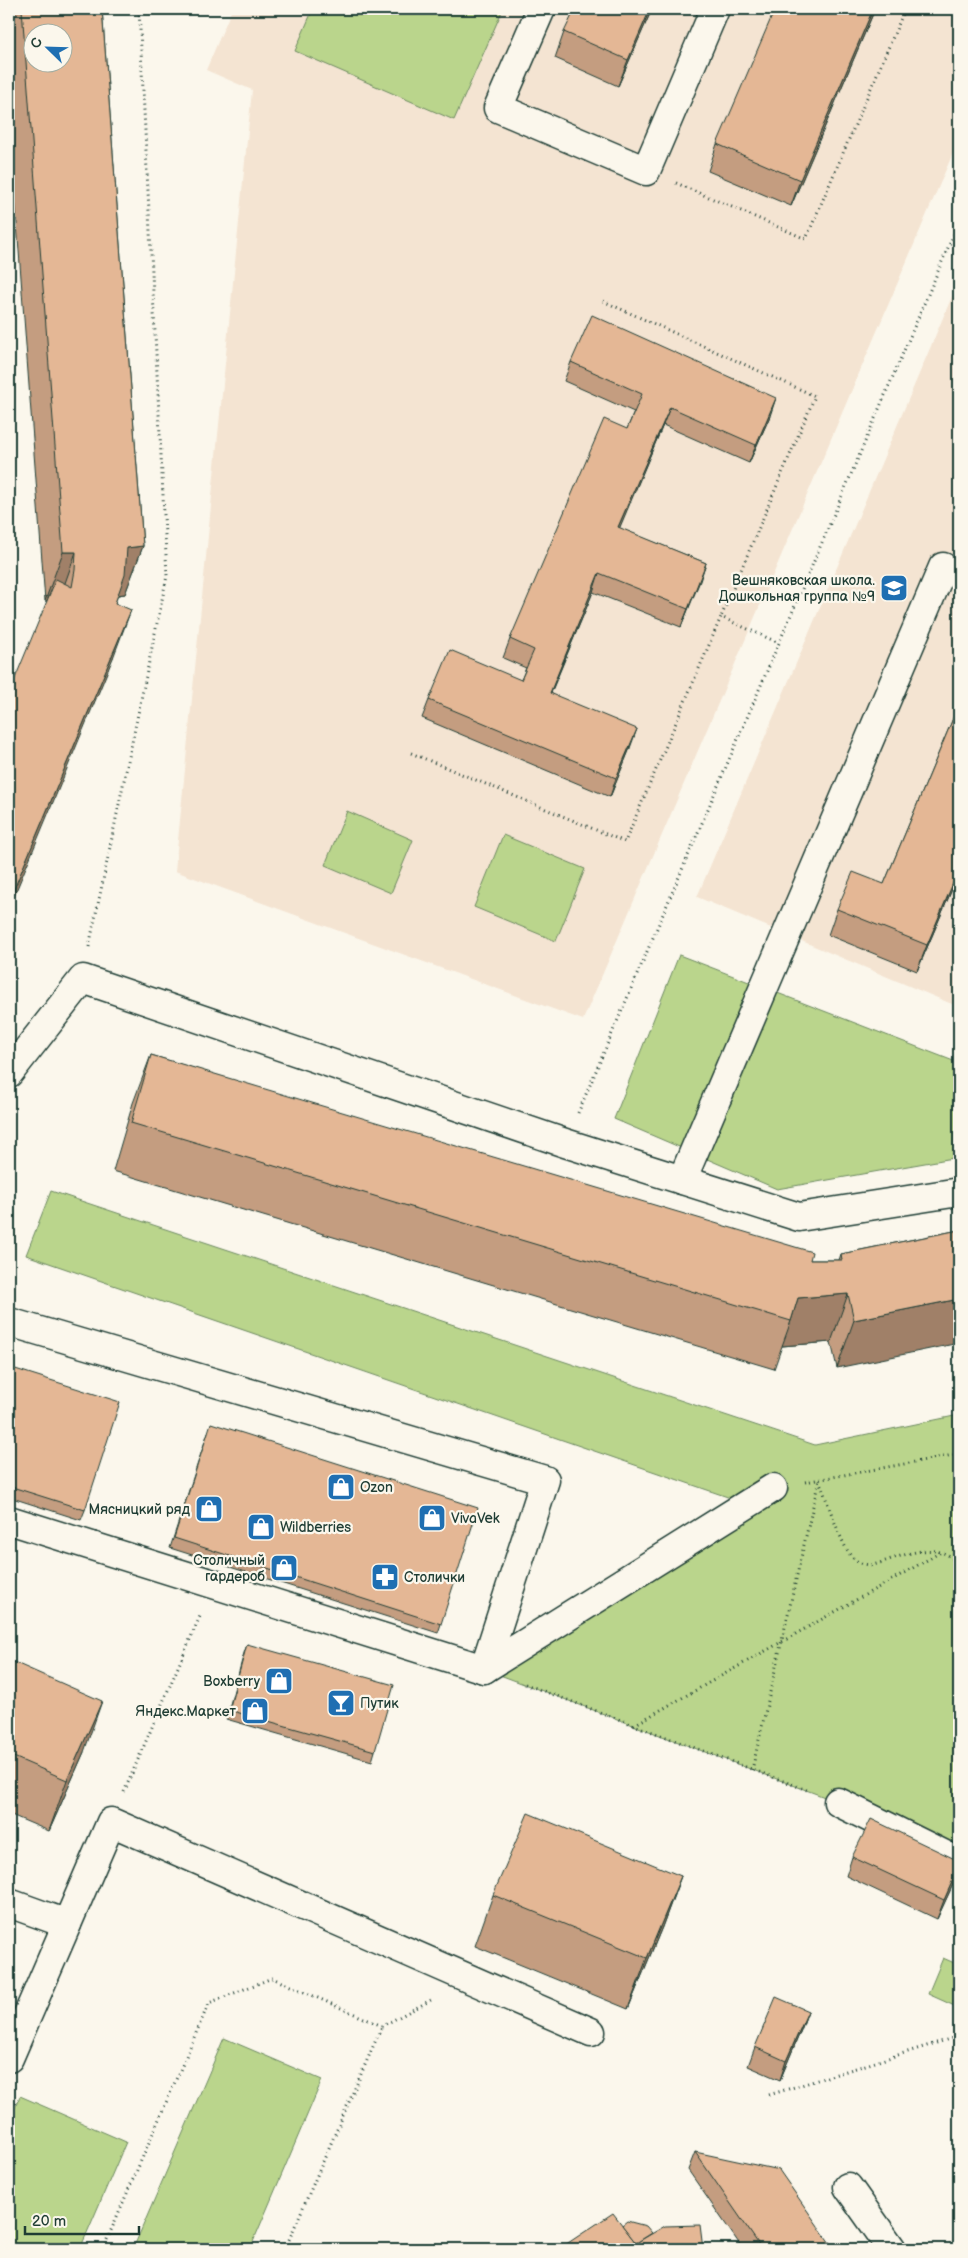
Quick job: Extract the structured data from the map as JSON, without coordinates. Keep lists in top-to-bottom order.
{
  "places": {
    "school or university": ["Вешняковская школа. Дошкольная группа №9"],
    "shop": [
      "Ozon",
      "Мясницкий ряд",
      "VivaVek",
      "Wildberries",
      "Столичный гардероб",
      "Boxberry",
      "Яндекс.Маркет"
    ],
    "pharmacy": ["Столички"],
    "bar": ["Путик"]
  },
  "scale_bar": "20 m",
  "north": "top left"
}
